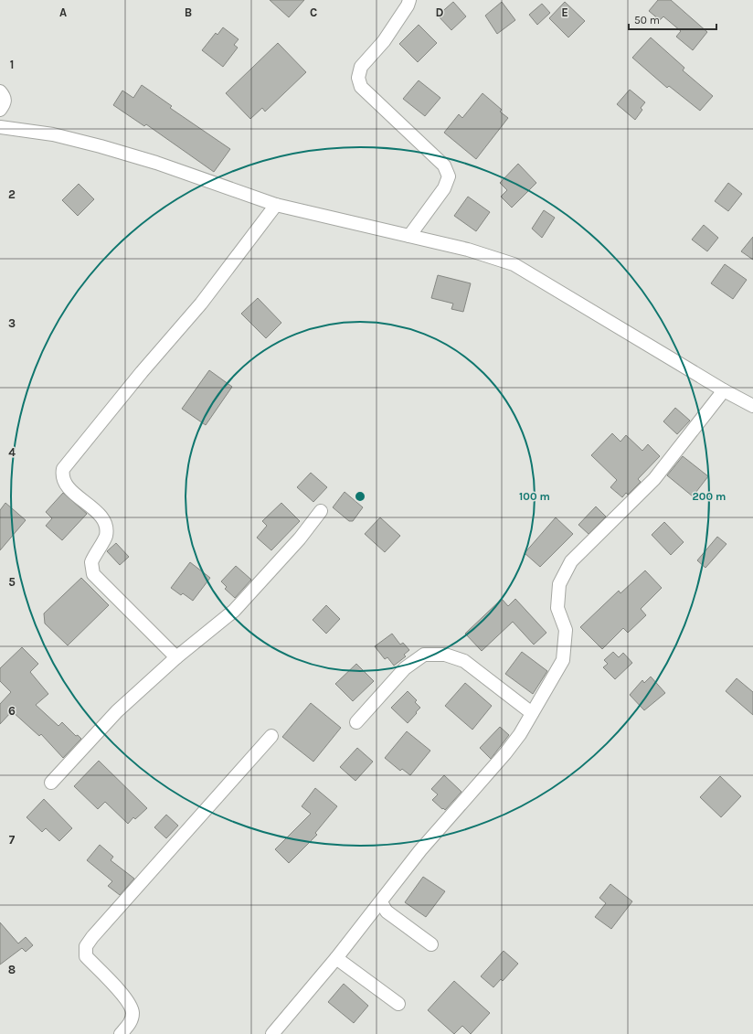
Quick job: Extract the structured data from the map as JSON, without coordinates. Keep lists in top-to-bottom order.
{
  "scale_bar": "50 m",
  "grid": {
    "columns": [
      "A",
      "B",
      "C",
      "D",
      "E"
    ],
    "rows": [
      "1",
      "2",
      "3",
      "4",
      "5",
      "6",
      "7",
      "8"
    ]
  },
  "rings": ["100 m", "200 m"]
}
